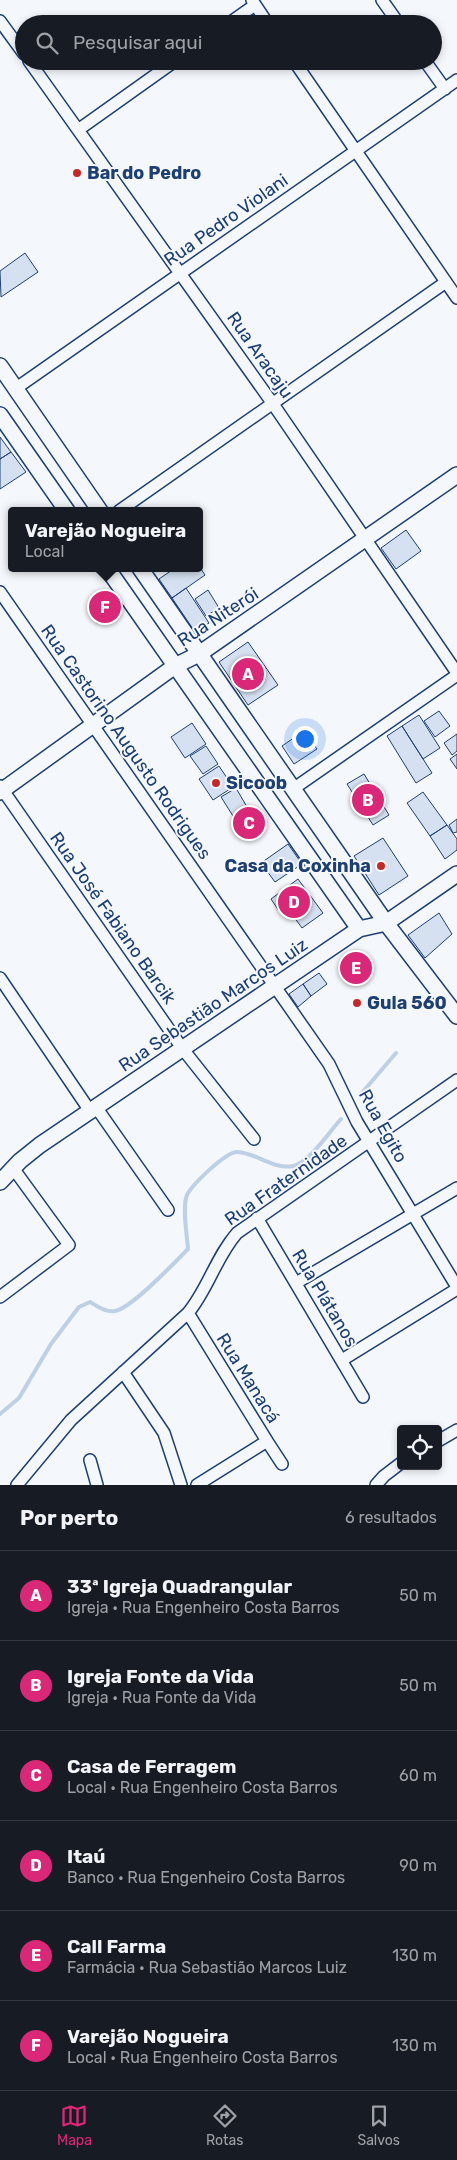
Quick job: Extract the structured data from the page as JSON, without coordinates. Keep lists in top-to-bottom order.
{
  "streets": {
    "street": [
      "Rua Pedro Violani",
      "Rua Aracaju",
      "Rua Niterói",
      "Rua Castorino Augusto Rodrigues",
      "Rua José Fabiano Barcik",
      "Rua Sebastião Marcos Luiz",
      "Rua Egito",
      "Rua Fraternidade",
      "Rua Plátanos",
      "Rua Manacá"
    ]
  },
  "crossings": [
    ["Rua Pedro Violani", "Rua Aracaju"],
    ["Rua Aracaju", "Rua Niterói"],
    ["Rua Niterói", "Rua Castorino Augusto Rodrigues"],
    ["Rua Niterói", "Rua José Fabiano Barcik"],
    ["Rua Castorino Augusto Rodrigues", "Rua Sebastião Marcos Luiz"],
    ["Rua Castorino Augusto Rodrigues", "Rua Egito"],
    ["Rua José Fabiano Barcik", "Rua Sebastião Marcos Luiz"],
    ["Rua Sebastião Marcos Luiz", "Rua Egito"],
    ["Rua Egito", "Rua Fraternidade"],
    ["Rua Fraternidade", "Rua Plátanos"],
    ["Rua Fraternidade", "Rua Manacá"]
  ],
  "places": [
    "Bar do Pedro",
    "Sicoob",
    "Casa da Coxinha",
    "Gula 560"
  ],
  "page": {
    "search": "Pesquisar aqui",
    "popup": ["Varejão Nogueira", "Local"],
    "pins": [
      "F",
      "A",
      "B",
      "C",
      "D",
      "E"
    ],
    "heading": ["Por perto", "6 resultados"],
    "list": [
      {
        "mark": "A",
        "name": "33ª Igreja Quadrangular",
        "note": "Igreja · Rua Engenheiro Costa Barros",
        "value": "50 m"
      },
      {
        "mark": "B",
        "name": "Igreja Fonte da Vida",
        "note": "Igreja · Rua Fonte da Vida",
        "value": "50 m"
      },
      {
        "mark": "C",
        "name": "Casa de Ferragem",
        "note": "Local · Rua Engenheiro Costa Barros",
        "value": "60 m"
      },
      {
        "mark": "D",
        "name": "Itaú",
        "note": "Banco · Rua Engenheiro Costa Barros",
        "value": "90 m"
      },
      {
        "mark": "E",
        "name": "Call Farma",
        "note": "Farmácia · Rua Sebastião Marcos Luiz",
        "value": "130 m"
      },
      {
        "mark": "F",
        "name": "Varejão Nogueira",
        "note": "Local · Rua Engenheiro Costa Barros",
        "value": "130 m"
      }
    ],
    "nav": ["Mapa", "Rotas", "Salvos"]
  }
}
